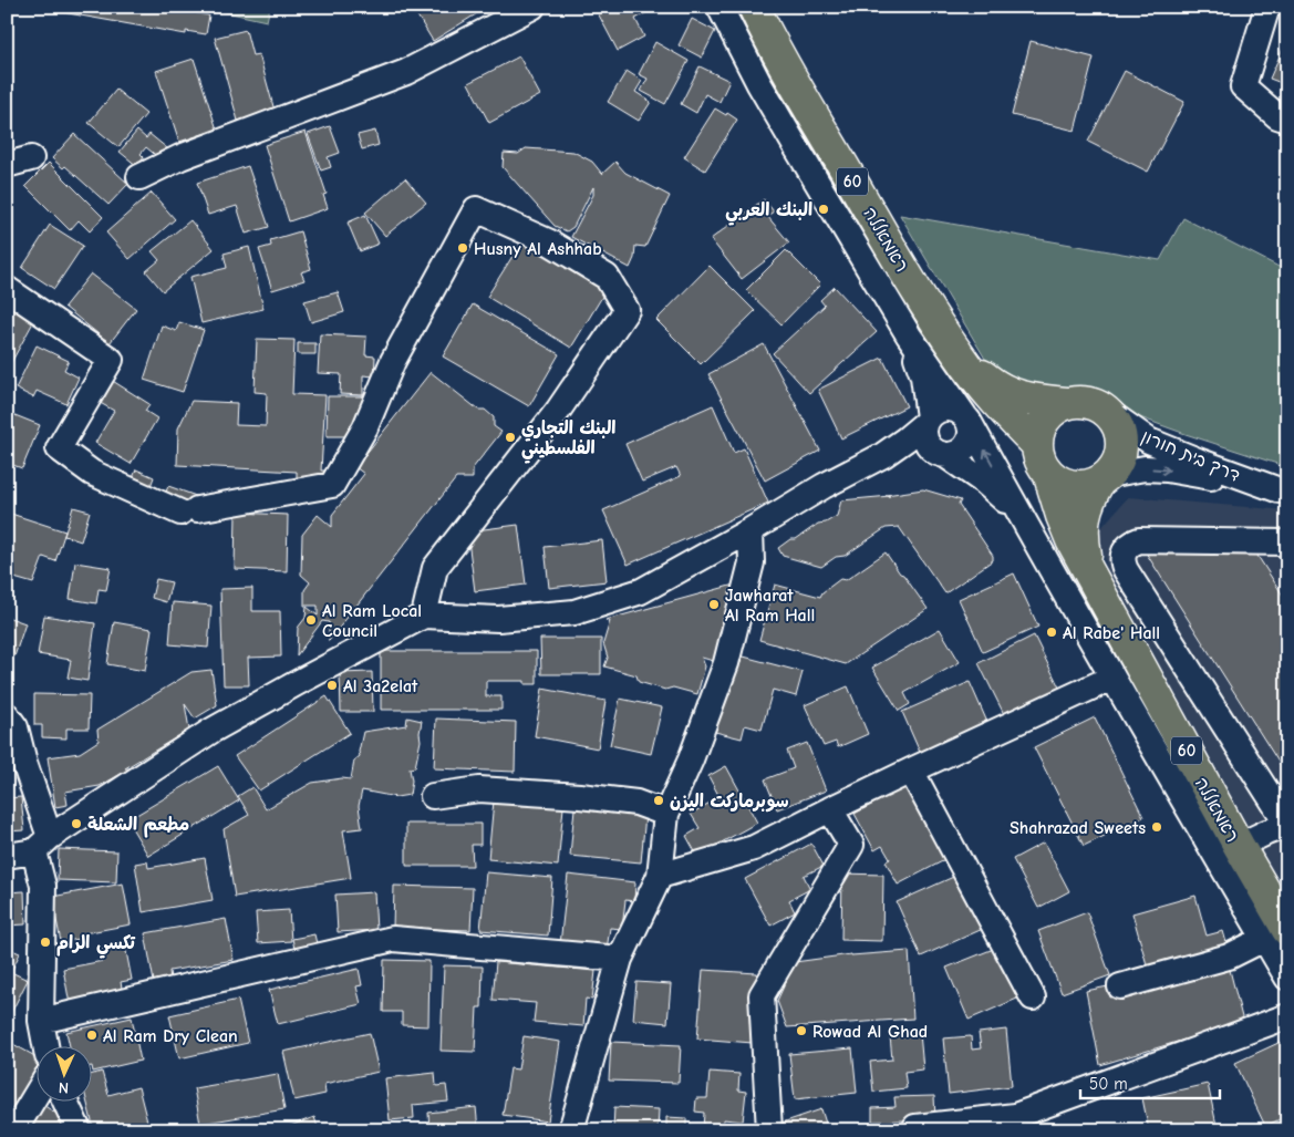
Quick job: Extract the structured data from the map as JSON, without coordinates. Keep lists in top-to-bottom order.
{
  "streets": {
    "highway": ["60", "ראמאללה"],
    "street": ["דרך בית חורון"]
  },
  "crossings": [
    ["60", "ראמאללה"],
    ["60", "דרך בית חורון"],
    ["ראמאללה", "דרך בית חורון"]
  ],
  "places": [
    "البنك العربي",
    "Husny Al Ashhab",
    "البنك التجاري الفلسطيني",
    "Jawharat Al Ram Hall",
    "Al Ram Local Council",
    "Al Rabe' Hall",
    "Al 3a2elat",
    "سوبرماركت اليزن",
    "مطعم الشعلة",
    "Shahrazad Sweets",
    "تكسي الرام",
    "Rowad Al Ghad",
    "Al Ram Dry Clean"
  ],
  "scale_bar": "50 m",
  "north": "bottom"
}
